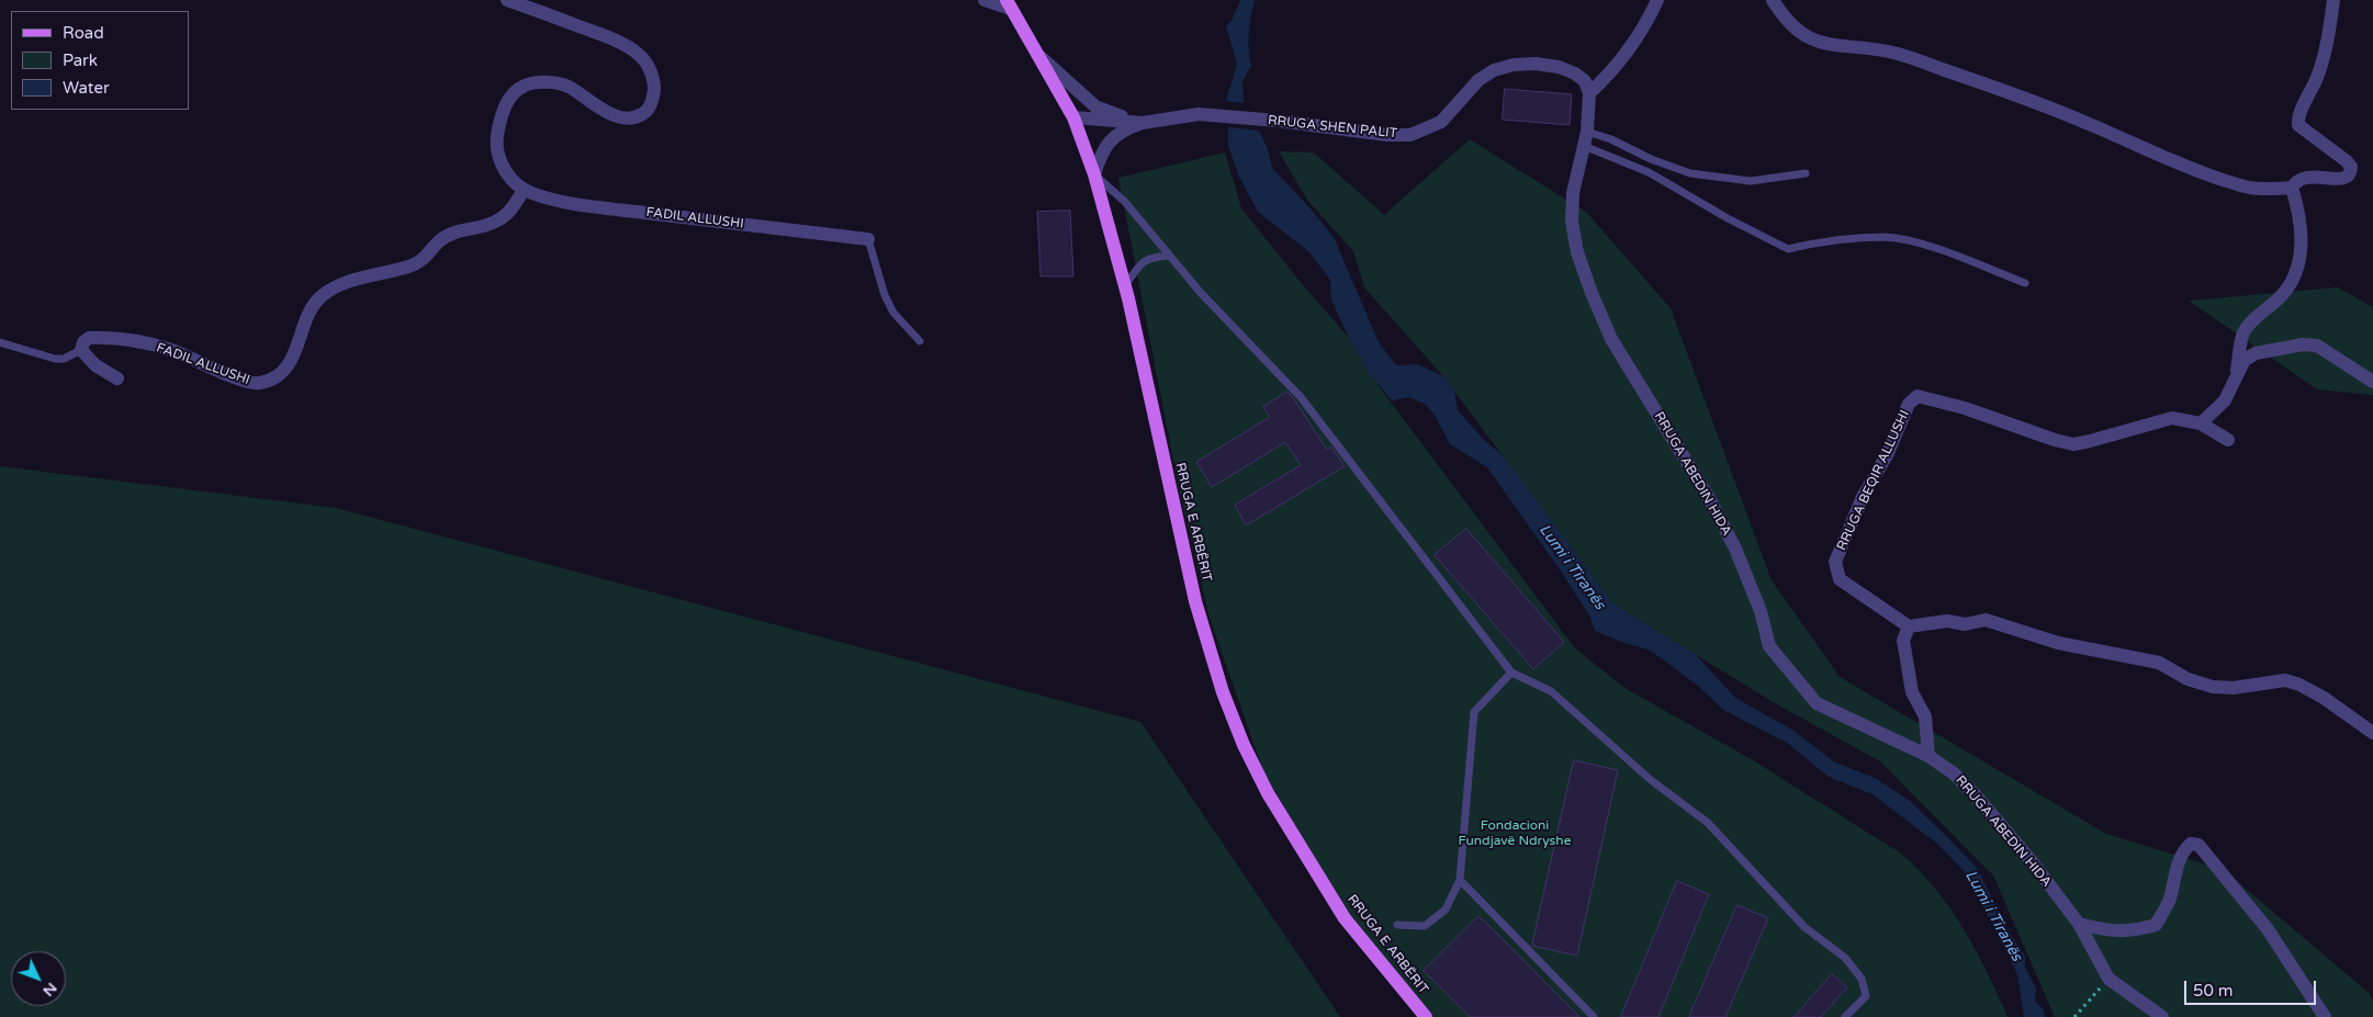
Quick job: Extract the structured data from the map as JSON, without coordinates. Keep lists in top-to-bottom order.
{
  "streets": {
    "main road": ["RRUGA E ARBËRIT"],
    "street": [
      "RRUGA SHEN PALIT",
      "FADIL ALLUSHI",
      "RRUGA ABEDIN HIDA",
      "RRUGA BEQIR ALLUSHI"
    ]
  },
  "crossings": [
    ["RRUGA SHEN PALIT", "RRUGA ABEDIN HIDA"],
    ["RRUGA SHEN PALIT", "RRUGA E ARBËRIT"]
  ],
  "water": ["Lumi i Tiranës"],
  "parks": ["Fondacioni Fundjavë Ndryshe"],
  "legend": ["Road", "Park", "Water"],
  "scale_bar": "50 m",
  "north": "bottom right"
}
